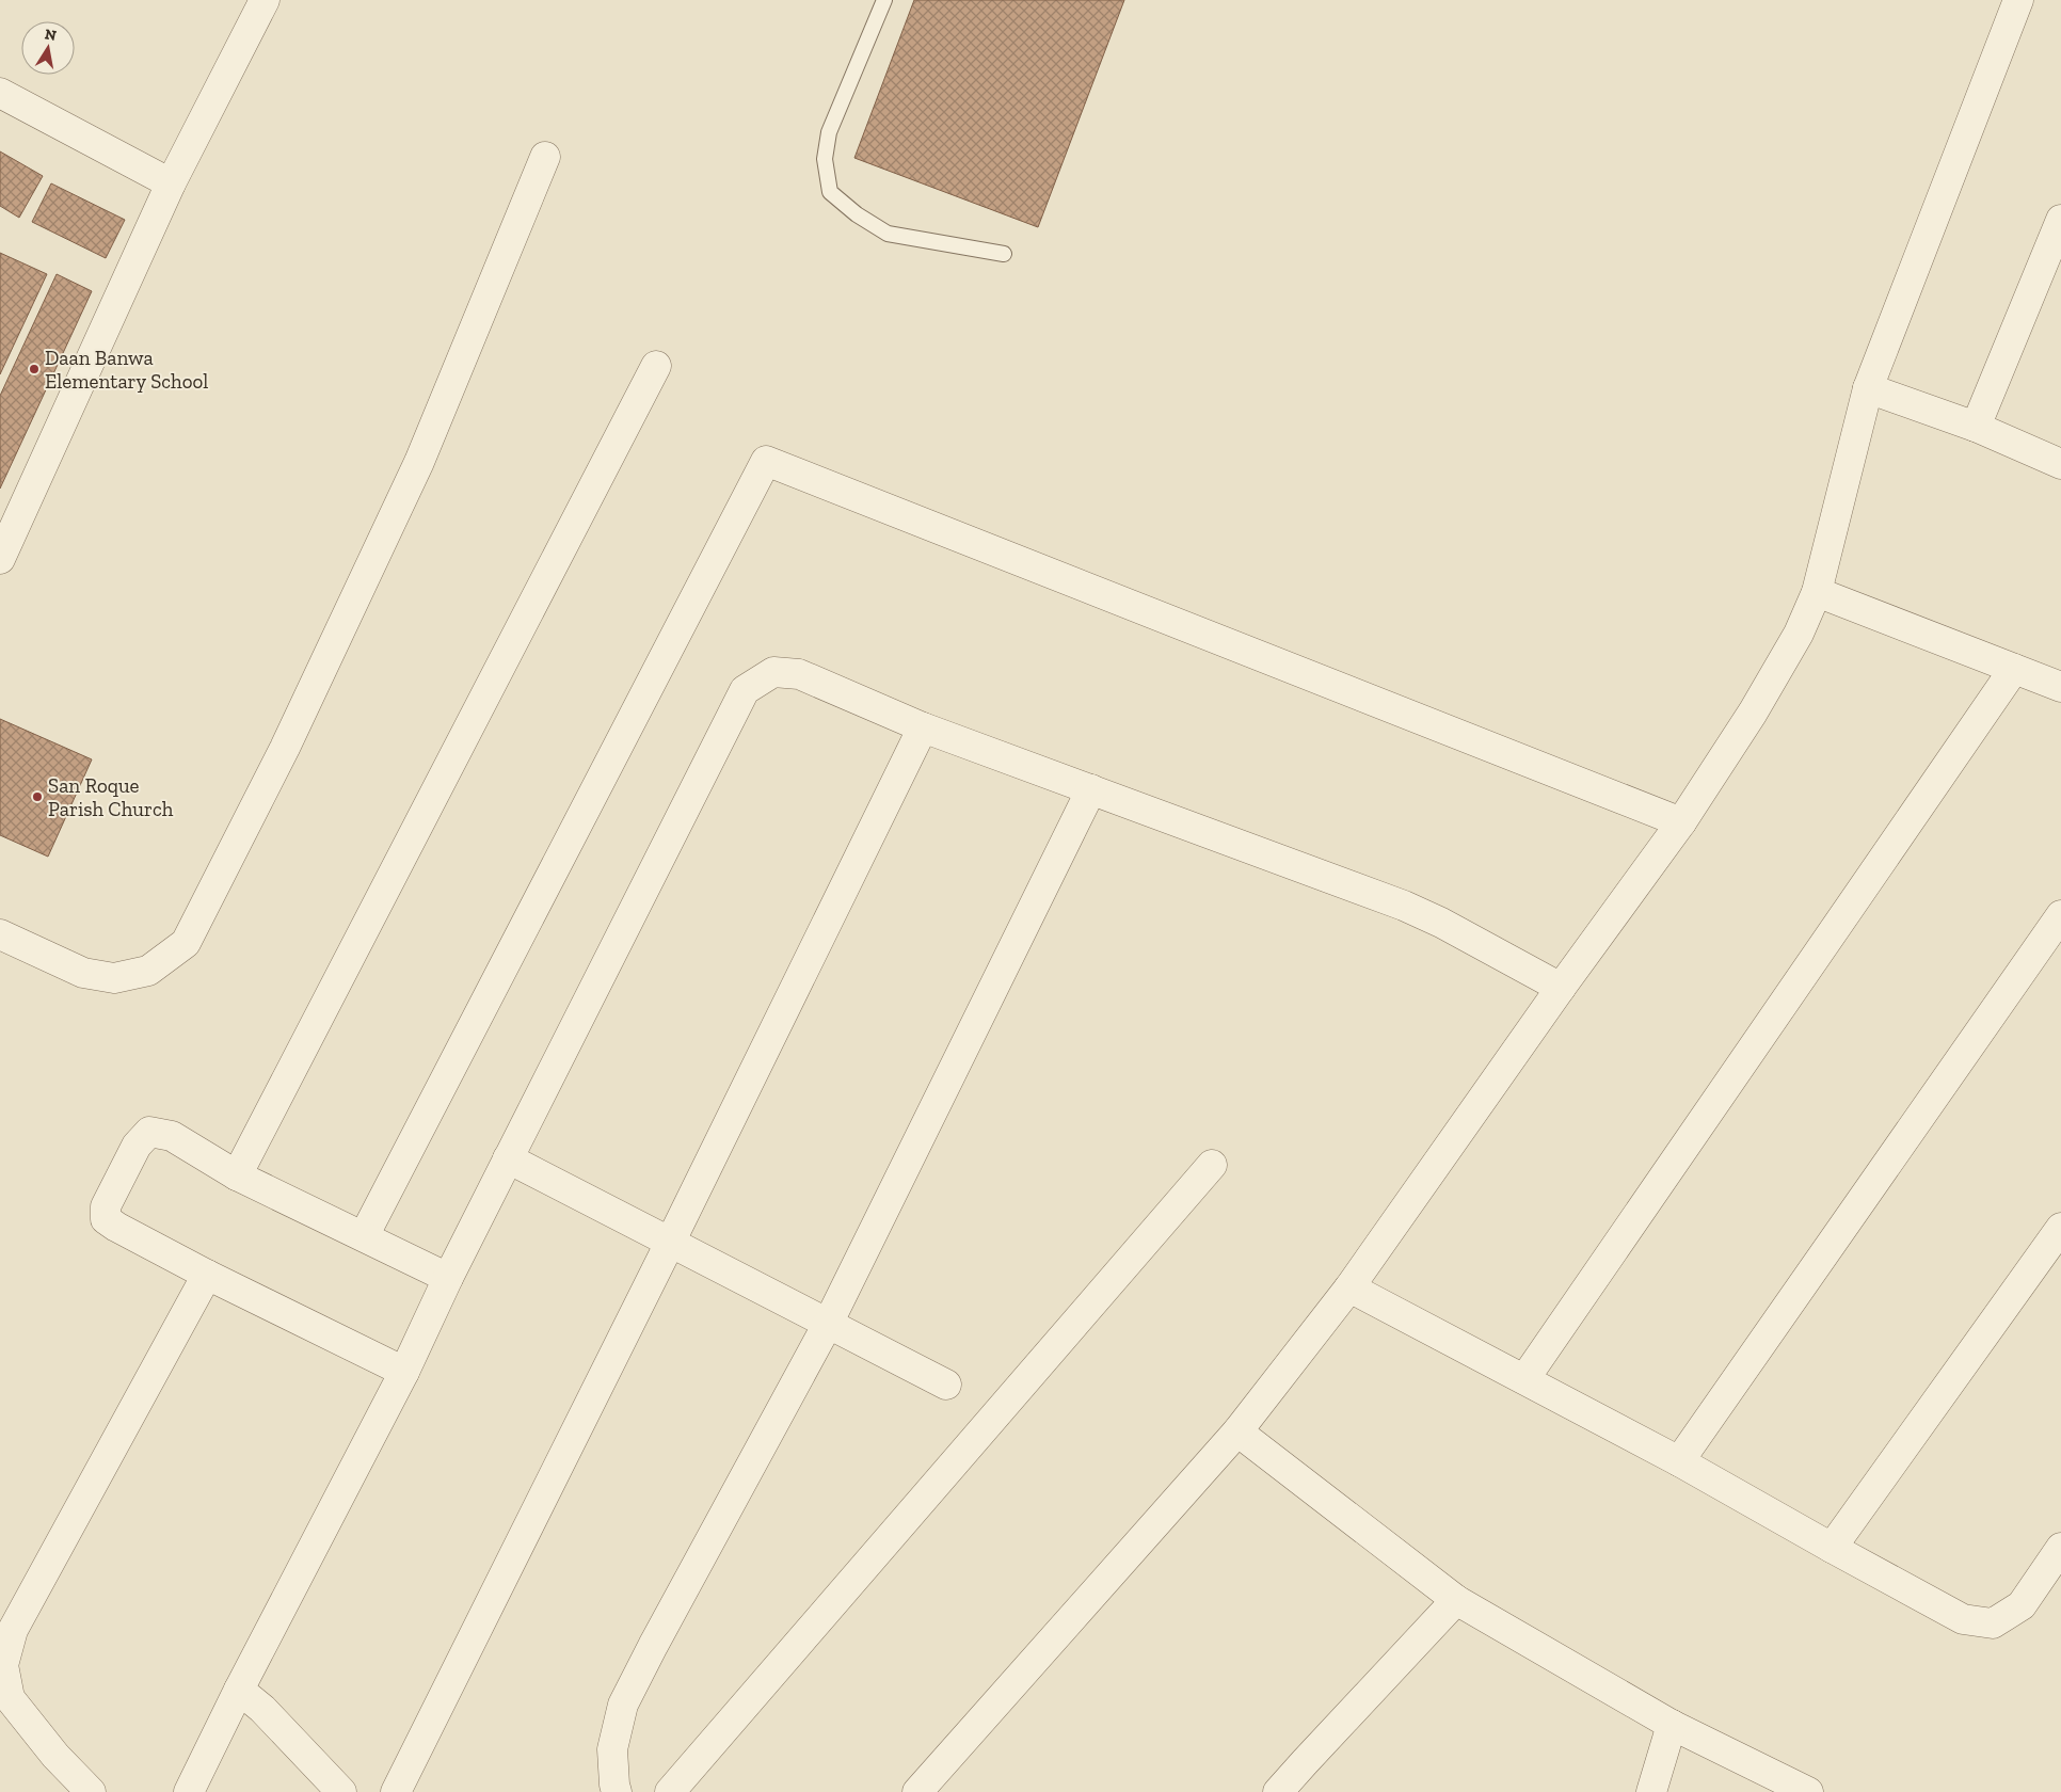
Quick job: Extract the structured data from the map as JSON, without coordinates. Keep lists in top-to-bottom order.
{
  "places": ["Daan Banwa Elementary School", "San Roque Parish Church"],
  "north": "top"
}
